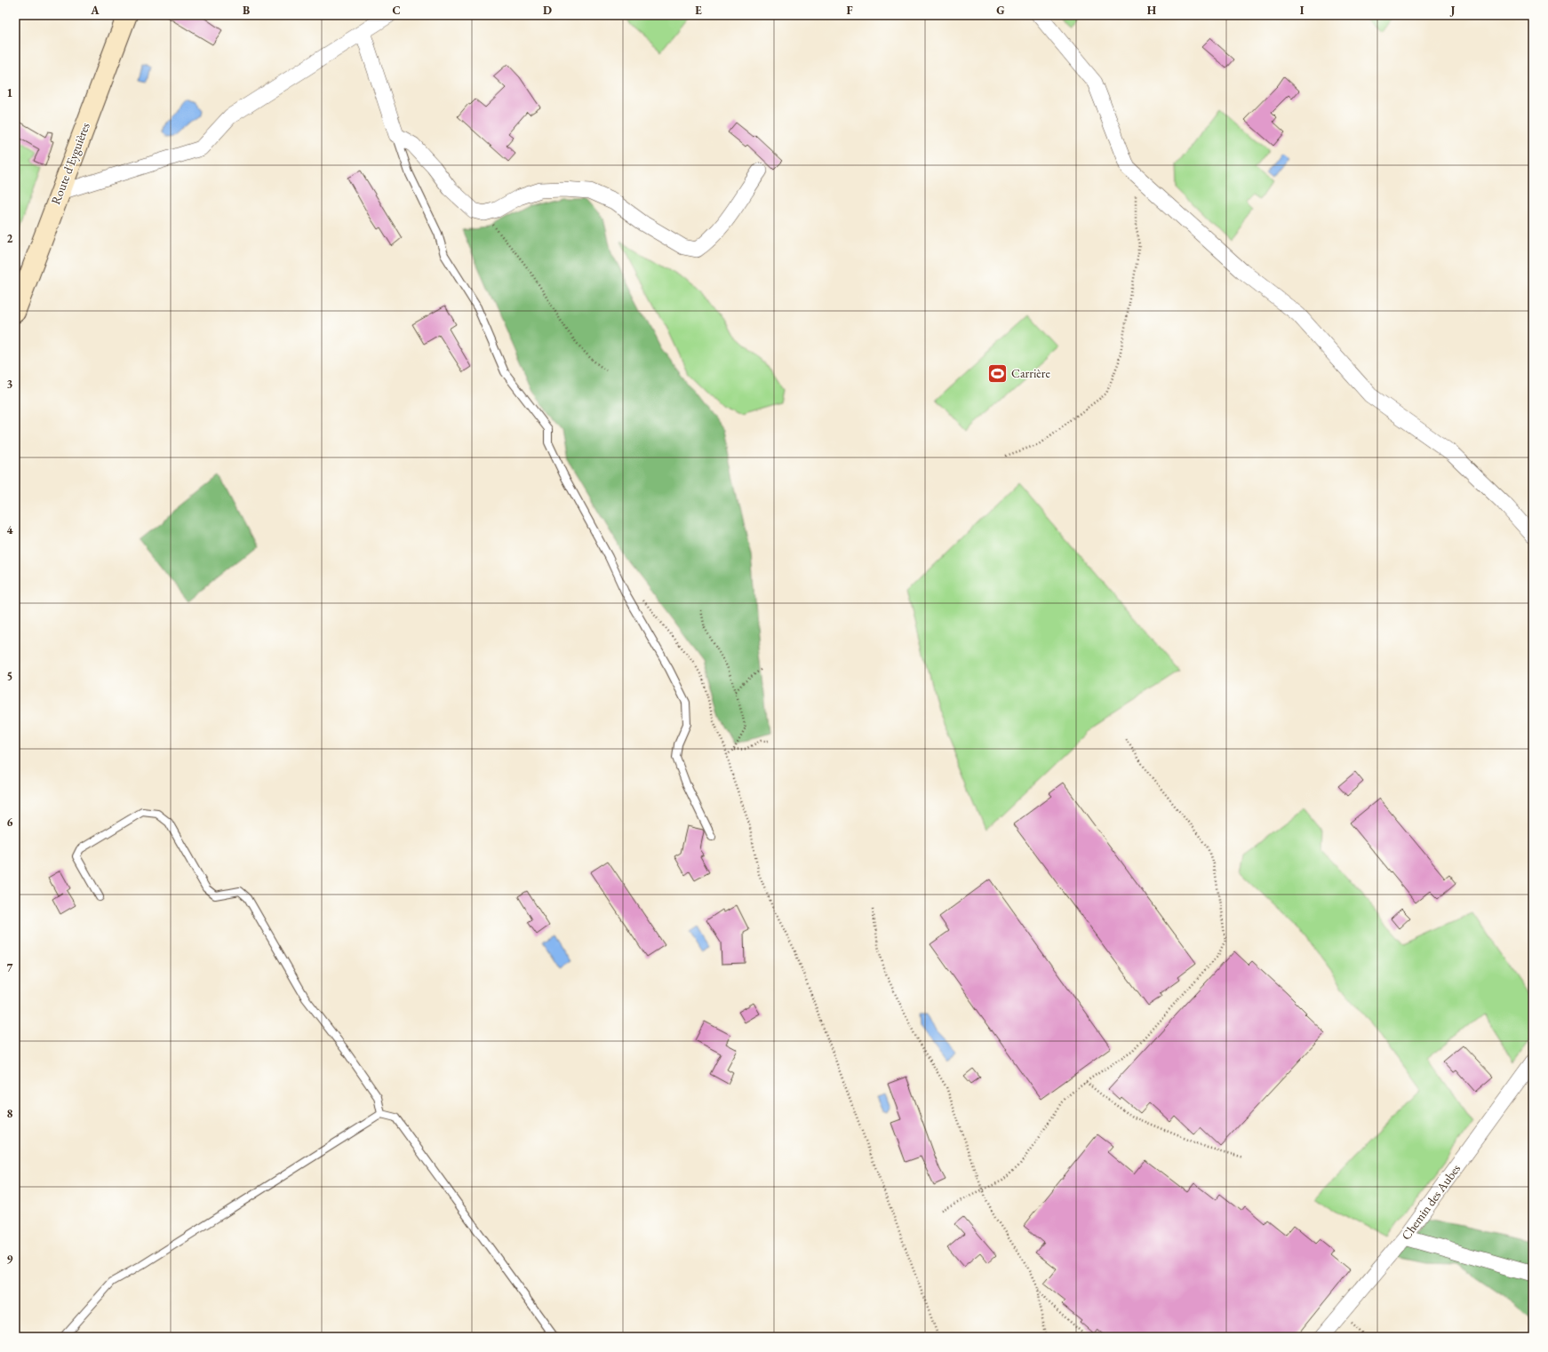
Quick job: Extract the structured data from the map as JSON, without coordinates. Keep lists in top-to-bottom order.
{
  "streets": {
    "main road": ["Route d'Eyguières"],
    "street": ["Chemin des Aubes"]
  },
  "places": {
    "sports": ["Carrière"]
  },
  "grid": {
    "columns": [
      "A",
      "B",
      "C",
      "D",
      "E",
      "F",
      "G",
      "H",
      "I",
      "J"
    ],
    "rows": [
      "1",
      "2",
      "3",
      "4",
      "5",
      "6",
      "7",
      "8",
      "9"
    ]
  }
}
